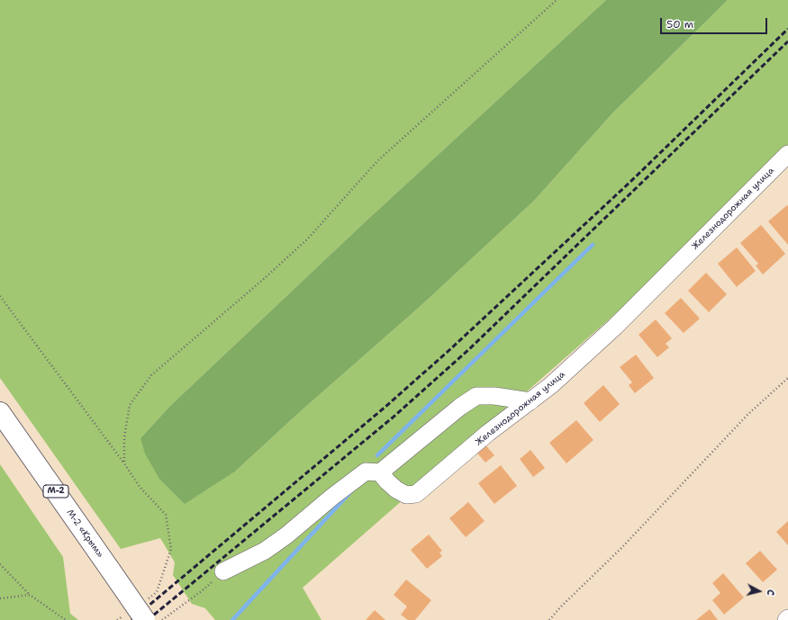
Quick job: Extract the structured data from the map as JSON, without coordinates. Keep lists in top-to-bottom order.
{
  "streets": {
    "highway": ["М-2", "М-2 «Крым»"],
    "street": ["Железнодорожная улица"]
  },
  "scale_bar": "50 m",
  "north": "right"
}
